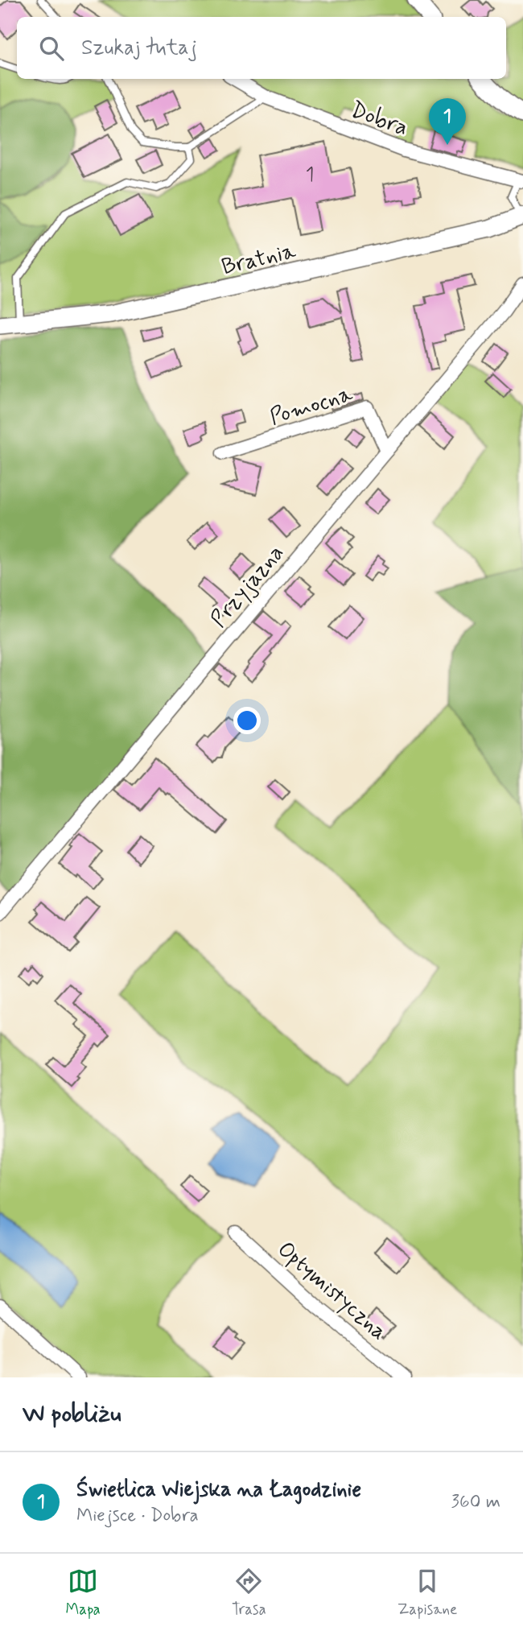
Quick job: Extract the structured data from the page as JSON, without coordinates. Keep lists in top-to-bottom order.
{
  "streets": {
    "street": [
      "Dobra",
      "Bratnia",
      "Pomocna",
      "Przyjazna",
      "Optymistyczna"
    ]
  },
  "crossings": [
    ["Pomocna", "Przyjazna"]
  ],
  "house_numbers": ["1"],
  "page": {
    "search": "Szukaj tutaj",
    "pins": "1",
    "heading": "W pobliżu",
    "list": [
      {
        "mark": "1",
        "name": "Świetlica Wiejska na Łagodzinie",
        "note": "Miejsce · Dobra",
        "value": "360 m"
      }
    ],
    "nav": ["Mapa", "Trasa", "Zapisane"]
  }
}
